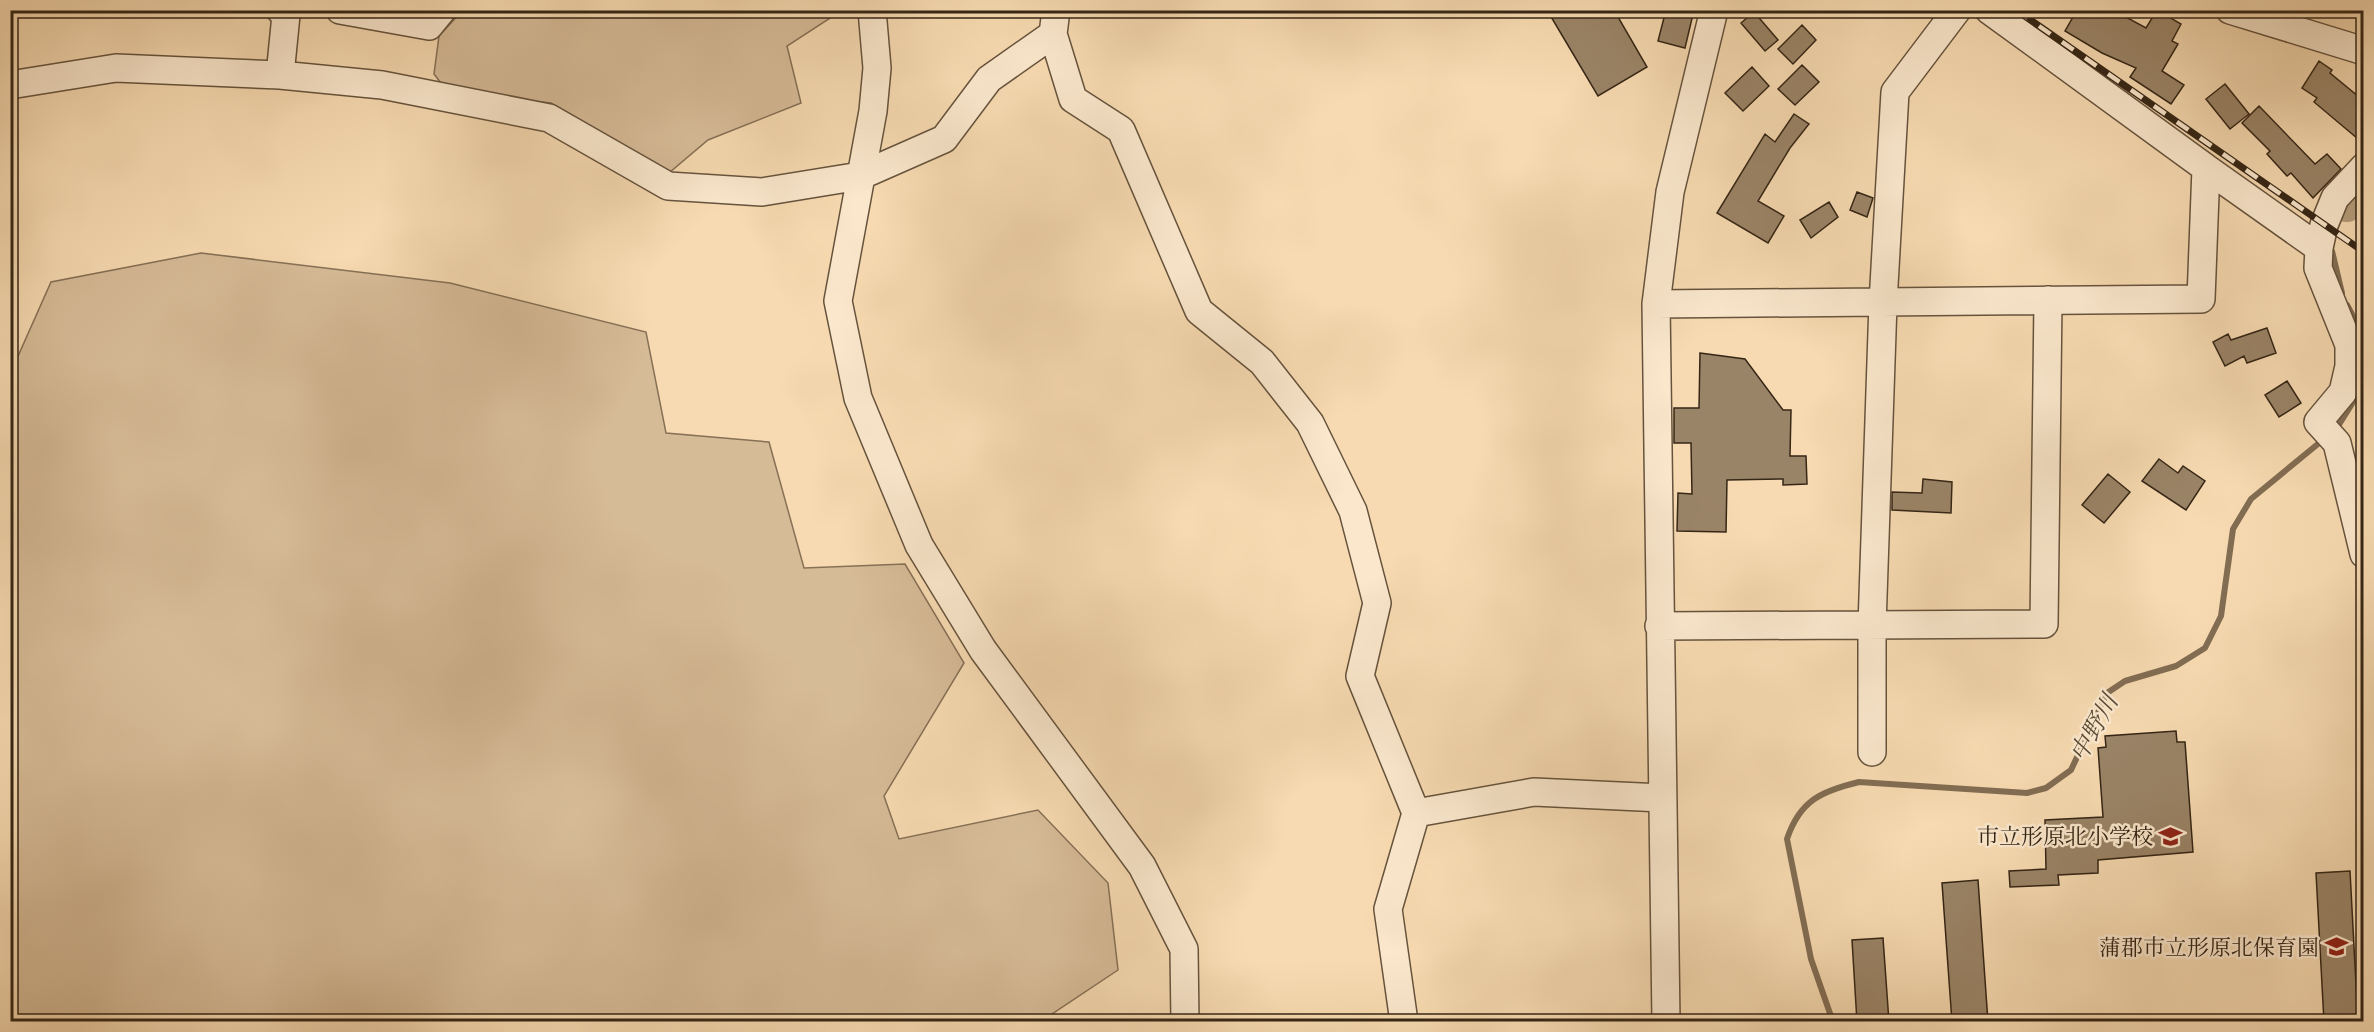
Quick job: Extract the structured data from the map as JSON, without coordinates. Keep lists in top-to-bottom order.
{
  "water": ["中野川"],
  "places": {
    "school or university": ["市立形原北小学校", "蒲郡市立形原北保育園"]
  }
}
